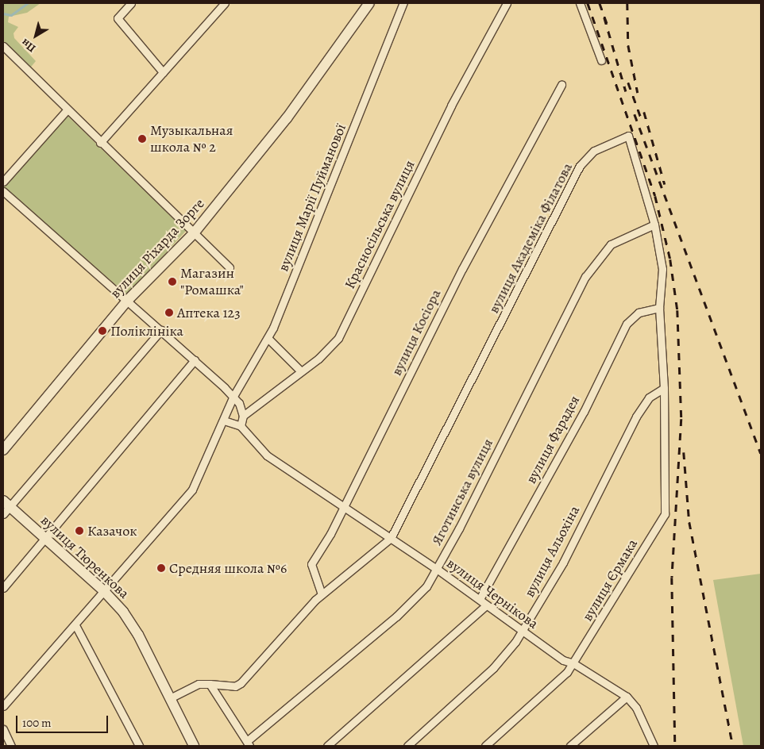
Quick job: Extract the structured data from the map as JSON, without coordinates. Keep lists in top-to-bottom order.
{
  "streets": {
    "street": [
      "вулиця Марії Пуйманової",
      "Красносільська вулиця",
      "вулиця Академіка Філатова",
      "вулиця Ріхарда Зорге",
      "вулиця Косіора",
      "вулиця Фарадея",
      "Яготинська вулиця",
      "вулиця Альохіна",
      "вулиця Тюренкова",
      "вулиця Єрмака",
      "вулиця Чернікова"
    ]
  },
  "crossings": [
    ["вулиця Академіка Філатова", "вулиця Фарадея"],
    ["вулиця Академіка Філатова", "Яготинська вулиця"],
    ["вулиця Академіка Філатова", "вулиця Альохіна"],
    ["вулиця Академіка Філатова", "вулиця Єрмака"],
    ["вулиця Академіка Філатова", "вулиця Чернікова"],
    ["вулиця Косіора", "вулиця Чернікова"],
    ["вулиця Фарадея", "вулиця Чернікова"],
    ["Яготинська вулиця", "вулиця Чернікова"],
    ["вулиця Альохіна", "вулиця Єрмака"],
    ["вулиця Альохіна", "вулиця Чернікова"],
    ["вулиця Єрмака", "вулиця Чернікова"]
  ],
  "places": [
    "Музыкальная школа № 2",
    "Магазин \"Ромашка\"",
    "Аптека 123",
    "Поліклініка",
    "Казачок",
    "Средняя школа №6"
  ],
  "scale_bar": "100 m",
  "north": "bottom left"
}
